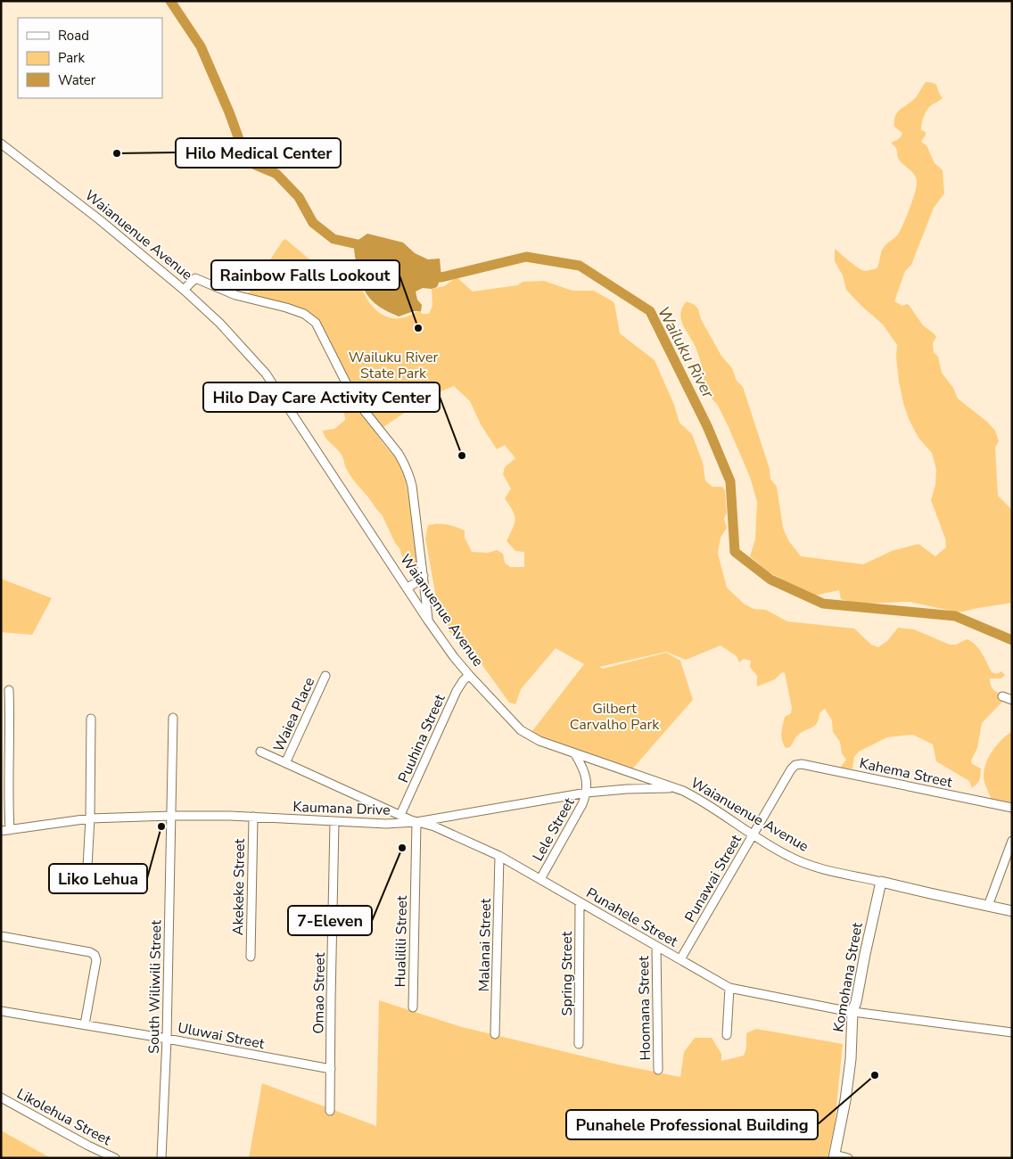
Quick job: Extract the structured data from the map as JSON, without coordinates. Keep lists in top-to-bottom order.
{
  "streets": {
    "main road": ["Waianuenue Avenue", "Komohana Street"],
    "street": [
      "Waiea Place",
      "Puuhina Street",
      "Kahema Street",
      "Kaumana Drive",
      "Lele Street",
      "Punawai Street",
      "Akekeke Street",
      "Punahele Street",
      "Hualilili Street",
      "Malanai Street",
      "Spring Street",
      "South Wiliwili Street",
      "Omao Street",
      "Hoomana Street",
      "Uluwai Street",
      "Likolehua Street"
    ]
  },
  "crossings": [
    ["Waianuenue Avenue", "Puuhina Street"],
    ["Waianuenue Avenue", "Kaumana Drive"],
    ["Waianuenue Avenue", "Punawai Street"],
    ["Waianuenue Avenue", "Komohana Street"],
    ["Waiea Place", "Punahele Street"],
    ["Puuhina Street", "Punahele Street"],
    ["Kahema Street", "Punawai Street"],
    ["Kaumana Drive", "Lele Street"],
    ["Kaumana Drive", "Akekeke Street"],
    ["Kaumana Drive", "Punahele Street"],
    ["Kaumana Drive", "Hualilili Street"],
    ["Kaumana Drive", "South Wiliwili Street"],
    ["Kaumana Drive", "Omao Street"],
    ["Lele Street", "Punahele Street"],
    ["Punawai Street", "Punahele Street"],
    ["Punahele Street", "Hualilili Street"],
    ["Punahele Street", "Malanai Street"],
    ["Punahele Street", "Spring Street"],
    ["Punahele Street", "Komohana Street"],
    ["Punahele Street", "Hoomana Street"],
    ["South Wiliwili Street", "Uluwai Street"],
    ["Omao Street", "Uluwai Street"]
  ],
  "water": ["Wailuku River"],
  "parks": ["Wailuku River State Park", "Gilbert Carvalho Park"],
  "places": [
    "Hilo Medical Center",
    "Rainbow Falls Lookout",
    "Hilo Day Care Activity Center",
    "Liko Lehua",
    "7-Eleven",
    "Punahele Professional Building"
  ],
  "legend": ["Road", "Park", "Water"]
}
